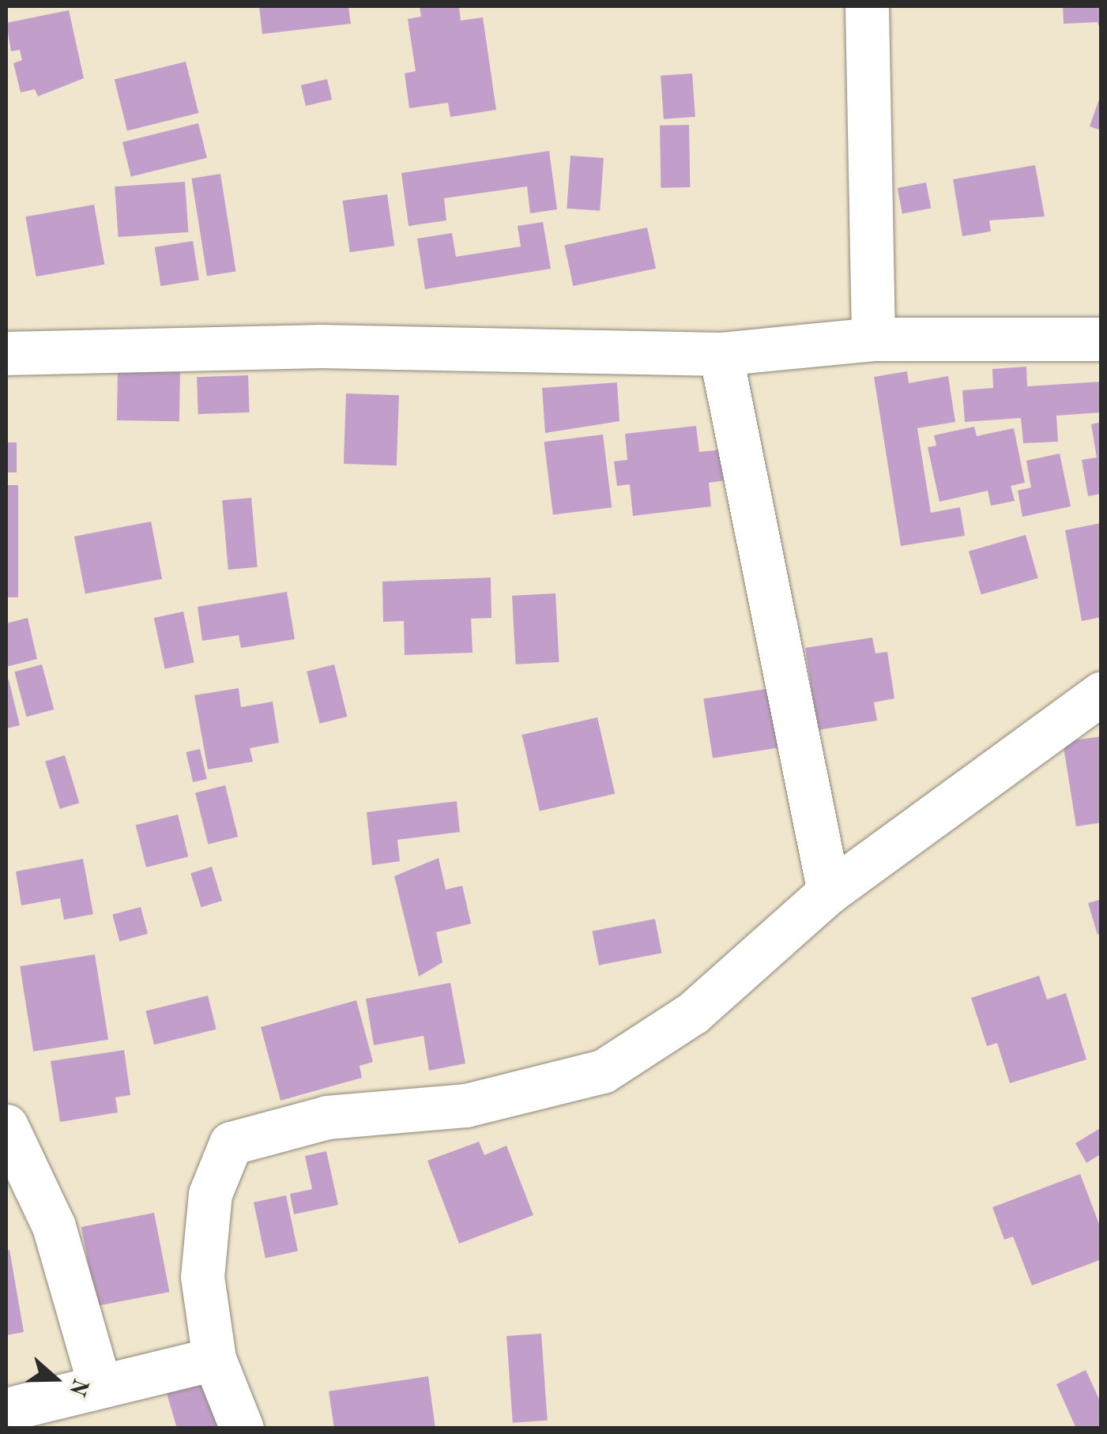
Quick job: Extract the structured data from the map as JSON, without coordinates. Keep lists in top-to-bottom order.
{
  "north": "right"
}
